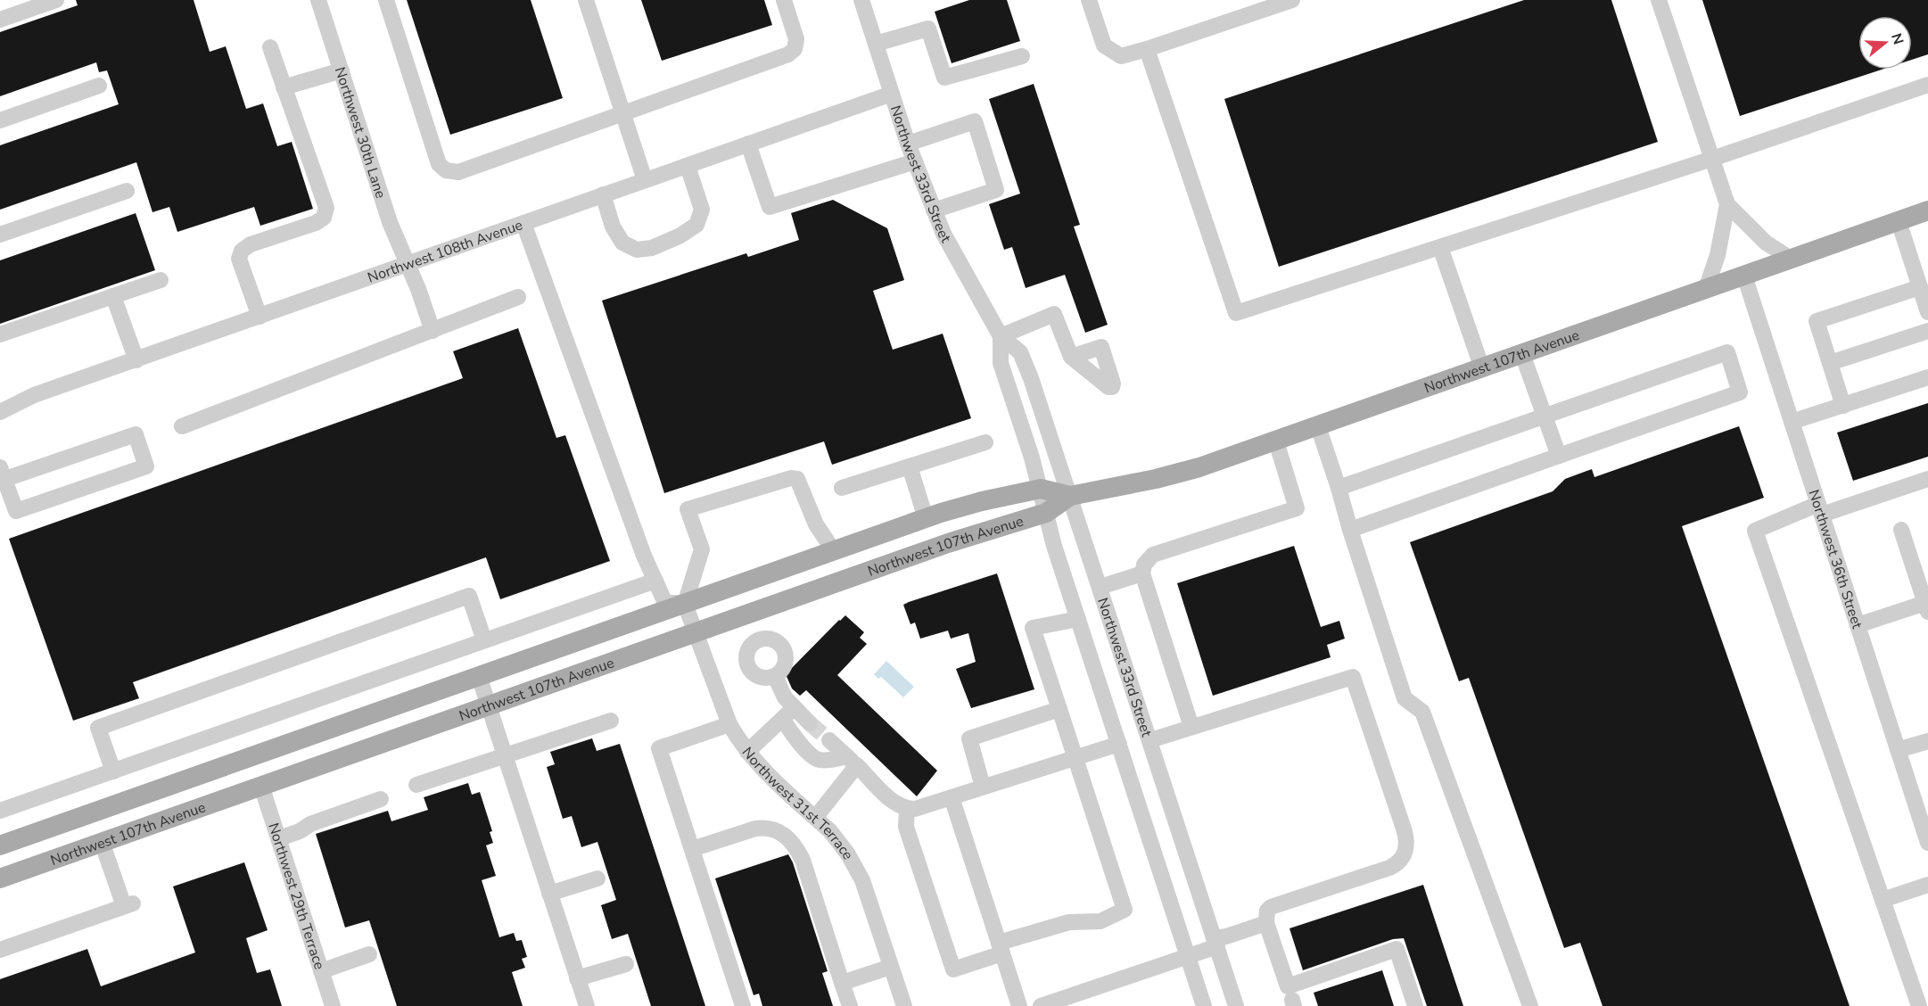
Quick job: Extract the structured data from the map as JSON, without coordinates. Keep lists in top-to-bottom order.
{
  "streets": {
    "main road": ["Northwest 107th Avenue"],
    "street": [
      "Northwest 30th Lane",
      "Northwest 33rd Street",
      "Northwest 108th Avenue",
      "Northwest 36th Street",
      "Northwest 31st Terrace",
      "Northwest 29th Terrace"
    ]
  },
  "crossings": [
    ["Northwest 30th Lane", "Northwest 108th Avenue"],
    ["Northwest 33rd Street", "Northwest 108th Avenue"],
    ["Northwest 33rd Street", "Northwest 107th Avenue"],
    ["Northwest 107th Avenue", "Northwest 36th Street"],
    ["Northwest 107th Avenue", "Northwest 31st Terrace"],
    ["Northwest 107th Avenue", "Northwest 29th Terrace"]
  ],
  "north": "right"
}
